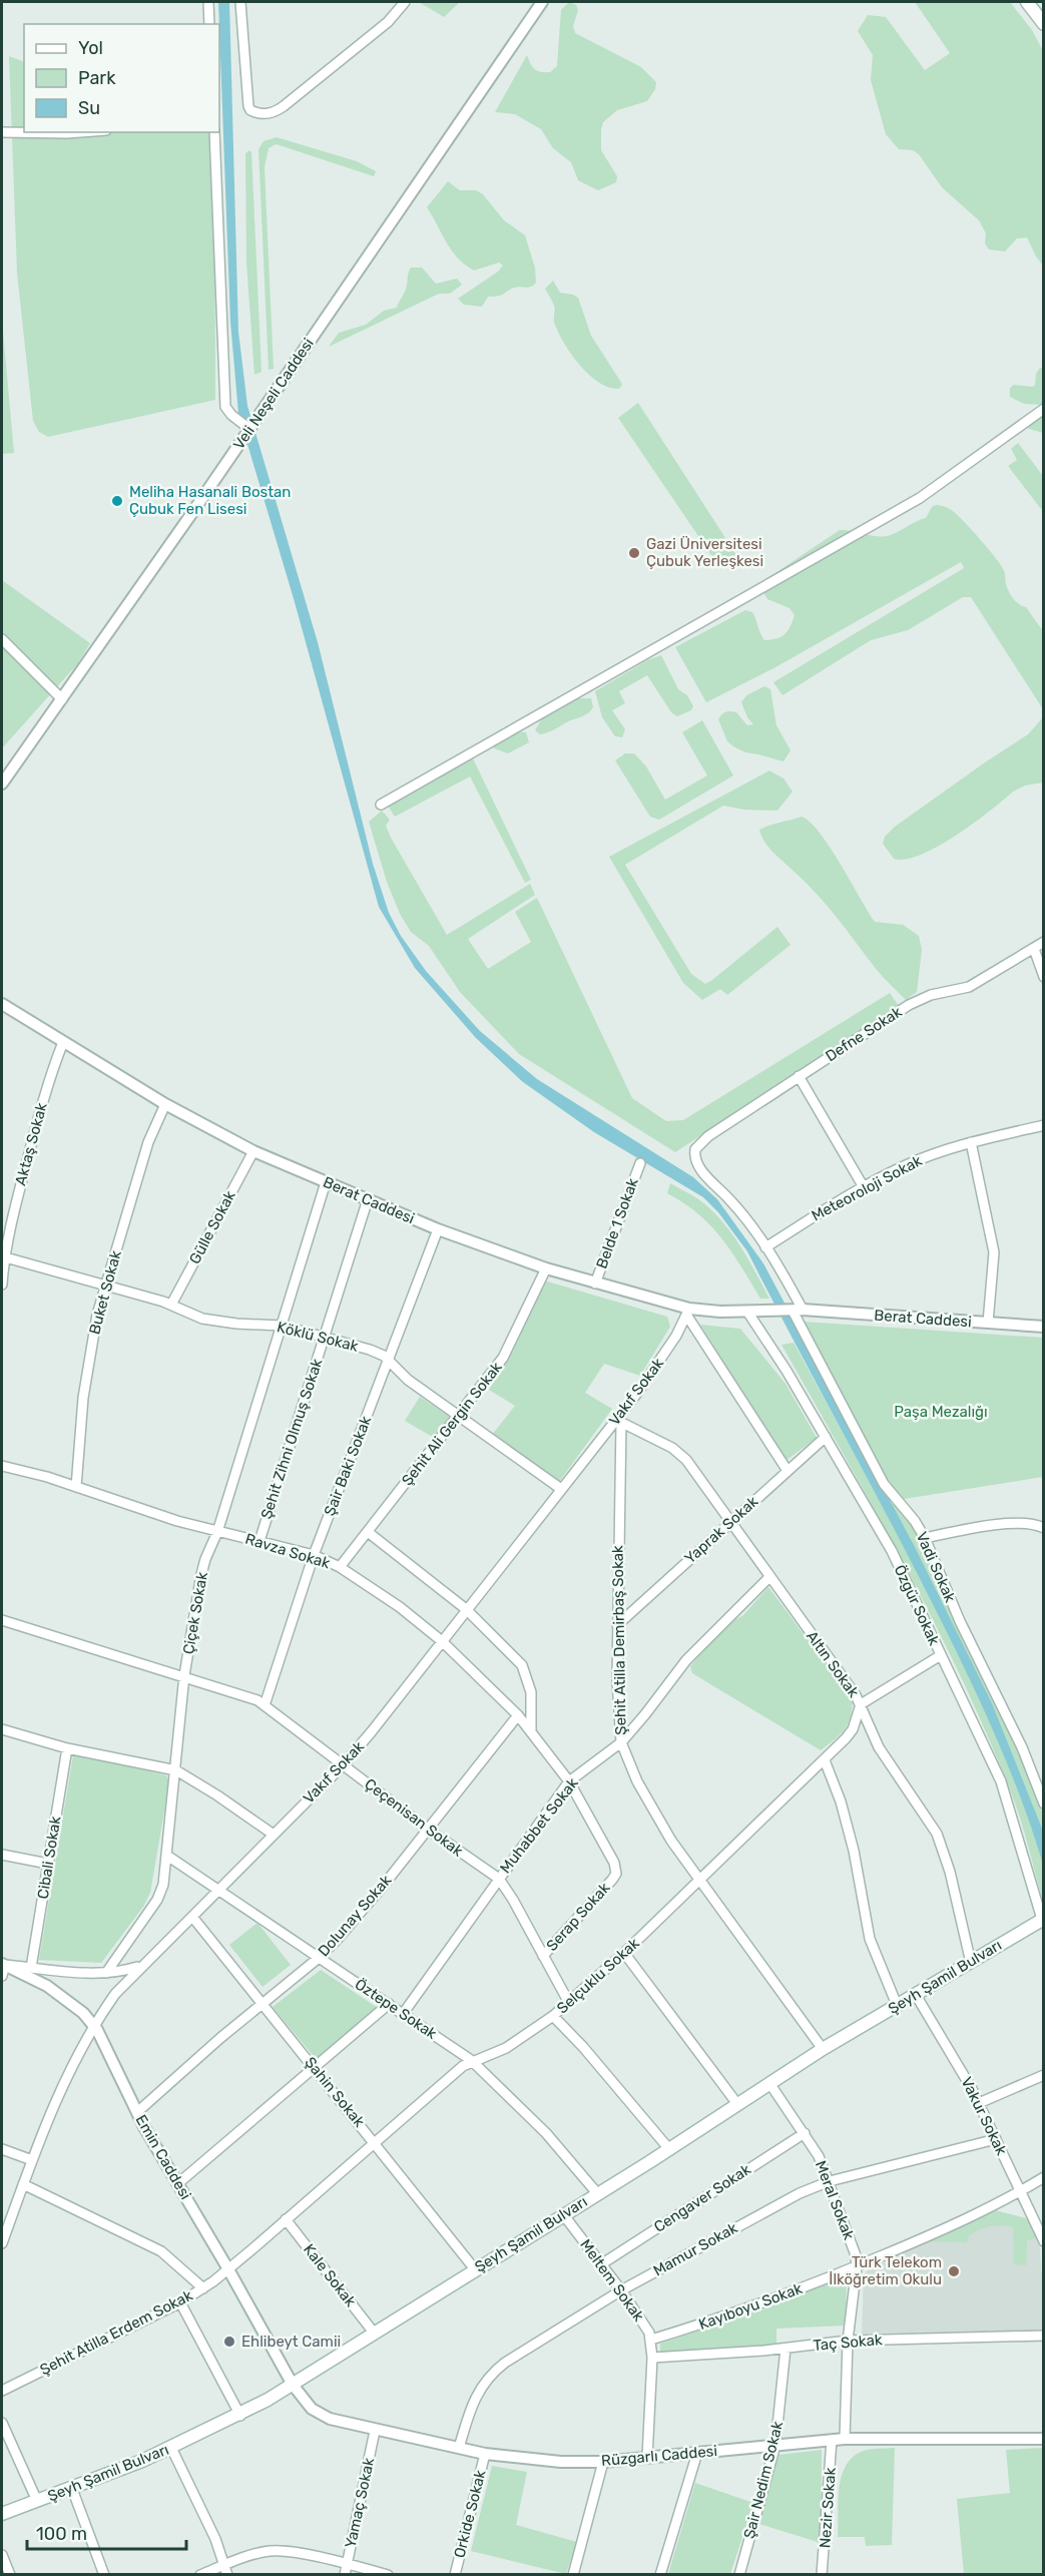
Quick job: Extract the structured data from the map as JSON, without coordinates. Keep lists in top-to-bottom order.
{
  "streets": {
    "main road": ["Şeyh Şamil Bulvarı"],
    "street": [
      "Veli Neşeli Caddesi",
      "Defne Sokak",
      "Aktaş Sokak",
      "Meteoroloji Sokak",
      "Berat Caddesi",
      "Belde 1 Sokak",
      "Gülle Sokak",
      "Buket Sokak",
      "Köklü Sokak",
      "Vakıf Sokak",
      "Şehit Ali Gergin Sokak",
      "Şehit Zihni Olmuş Sokak",
      "Şair Baki Sokak",
      "Yaprak Sokak",
      "Ravza Sokak",
      "Vadi Sokak",
      "Özgür Sokak",
      "Çiçek Sokak",
      "Şehit Atilla Demirbaş Sokak",
      "Altın Sokak",
      "Çeçenisan Sokak",
      "Muhabbet Sokak",
      "Cibali Sokak",
      "Dolunay Sokak",
      "Serap Sokak",
      "Selçuklu Sokak",
      "Öztepe Sokak",
      "Şahin Sokak",
      "Vakur Sokak",
      "Emin Caddesi",
      "Cengaver Sokak",
      "Meral Sokak",
      "Mamur Sokak",
      "Kale Sokak",
      "Meltem Sokak",
      "Kayıboyu Sokak",
      "Şehit Atilla Erdem Sokak",
      "Taç Sokak",
      "Rüzgarlı Caddesi",
      "Şair Nedim Sokak",
      "Yamaç Sokak",
      "Nezir Sokak",
      "Orkide Sokak"
    ]
  },
  "crossings": [
    ["Defne Sokak", "Vadi Sokak"],
    ["Aktaş Sokak", "Berat Caddesi"],
    ["Aktaş Sokak", "Köklü Sokak"],
    ["Meteoroloji Sokak", "Vadi Sokak"],
    ["Berat Caddesi", "Belde 1 Sokak"],
    ["Berat Caddesi", "Gülle Sokak"],
    ["Berat Caddesi", "Buket Sokak"],
    ["Berat Caddesi", "Vakıf Sokak"],
    ["Berat Caddesi", "Şehit Ali Gergin Sokak"],
    ["Berat Caddesi", "Şehit Zihni Olmuş Sokak"],
    ["Berat Caddesi", "Şair Baki Sokak"],
    ["Berat Caddesi", "Vadi Sokak"],
    ["Berat Caddesi", "Özgür Sokak"],
    ["Berat Caddesi", "Çiçek Sokak"],
    ["Gülle Sokak", "Köklü Sokak"],
    ["Buket Sokak", "Köklü Sokak"],
    ["Buket Sokak", "Ravza Sokak"],
    ["Köklü Sokak", "Vakıf Sokak"],
    ["Köklü Sokak", "Şehit Ali Gergin Sokak"],
    ["Köklü Sokak", "Şehit Zihni Olmuş Sokak"],
    ["Köklü Sokak", "Şair Baki Sokak"],
    ["Köklü Sokak", "Çiçek Sokak"],
    ["Vakıf Sokak", "Ravza Sokak"],
    ["Vakıf Sokak", "Şehit Atilla Demirbaş Sokak"],
    ["Vakıf Sokak", "Altın Sokak"],
    ["Vakıf Sokak", "Çeçenisan Sokak"],
    ["Vakıf Sokak", "Öztepe Sokak"],
    ["Vakıf Sokak", "Şahin Sokak"],
    ["Vakıf Sokak", "Emin Caddesi"],
    ["Şehit Ali Gergin Sokak", "Ravza Sokak"],
    ["Şehit Zihni Olmuş Sokak", "Ravza Sokak"],
    ["Şair Baki Sokak", "Ravza Sokak"],
    ["Şair Baki Sokak", "Çeçenisan Sokak"],
    ["Yaprak Sokak", "Özgür Sokak"],
    ["Yaprak Sokak", "Şehit Atilla Demirbaş Sokak"],
    ["Yaprak Sokak", "Altın Sokak"],
    ["Ravza Sokak", "Çiçek Sokak"],
    ["Ravza Sokak", "Muhabbet Sokak"],
    ["Ravza Sokak", "Dolunay Sokak"],
    ["Ravza Sokak", "Serap Sokak"],
    ["Özgür Sokak", "Şeyh Şamil Bulvarı"],
    ["Çiçek Sokak", "Çeçenisan Sokak"],
    ["Çiçek Sokak", "Öztepe Sokak"],
    ["Şehit Atilla Demirbaş Sokak", "Altın Sokak"],
    ["Şehit Atilla Demirbaş Sokak", "Muhabbet Sokak"],
    ["Şehit Atilla Demirbaş Sokak", "Selçuklu Sokak"],
    ["Şehit Atilla Demirbaş Sokak", "Şeyh Şamil Bulvarı"],
    ["Altın Sokak", "Muhabbet Sokak"],
    ["Altın Sokak", "Selçuklu Sokak"],
    ["Altın Sokak", "Şeyh Şamil Bulvarı"],
    ["Çeçenisan Sokak", "Muhabbet Sokak"],
    ["Çeçenisan Sokak", "Dolunay Sokak"],
    ["Çeçenisan Sokak", "Serap Sokak"],
    ["Çeçenisan Sokak", "Selçuklu Sokak"],
    ["Muhabbet Sokak", "Serap Sokak"],
    ["Muhabbet Sokak", "Öztepe Sokak"],
    ["Dolunay Sokak", "Öztepe Sokak"],
    ["Dolunay Sokak", "Şahin Sokak"],
    ["Dolunay Sokak", "Emin Caddesi"],
    ["Selçuklu Sokak", "Öztepe Sokak"],
    ["Selçuklu Sokak", "Şahin Sokak"],
    ["Selçuklu Sokak", "Emin Caddesi"],
    ["Selçuklu Sokak", "Kale Sokak"],
    ["Selçuklu Sokak", "Şehit Atilla Erdem Sokak"],
    ["Şeyh Şamil Bulvarı", "Öztepe Sokak"],
    ["Şeyh Şamil Bulvarı", "Şahin Sokak"],
    ["Şeyh Şamil Bulvarı", "Vakur Sokak"],
    ["Şeyh Şamil Bulvarı", "Emin Caddesi"],
    ["Şeyh Şamil Bulvarı", "Meral Sokak"],
    ["Şeyh Şamil Bulvarı", "Kale Sokak"],
    ["Şeyh Şamil Bulvarı", "Meltem Sokak"],
    ["Şeyh Şamil Bulvarı", "Rüzgarlı Caddesi"],
    ["Vakur Sokak", "Mamur Sokak"],
    ["Vakur Sokak", "Kayıboyu Sokak"],
    ["Emin Caddesi", "Şehit Atilla Erdem Sokak"],
    ["Emin Caddesi", "Rüzgarlı Caddesi"],
    ["Cengaver Sokak", "Meral Sokak"],
    ["Cengaver Sokak", "Meltem Sokak"],
    ["Meral Sokak", "Mamur Sokak"],
    ["Meral Sokak", "Kayıboyu Sokak"],
    ["Meral Sokak", "Taç Sokak"],
    ["Meral Sokak", "Rüzgarlı Caddesi"],
    ["Mamur Sokak", "Meltem Sokak"],
    ["Mamur Sokak", "Rüzgarlı Caddesi"],
    ["Meltem Sokak", "Kayıboyu Sokak"],
    ["Meltem Sokak", "Taç Sokak"],
    ["Meltem Sokak", "Rüzgarlı Caddesi"],
    ["Taç Sokak", "Şair Nedim Sokak"],
    ["Rüzgarlı Caddesi", "Şair Nedim Sokak"],
    ["Rüzgarlı Caddesi", "Yamaç Sokak"],
    ["Rüzgarlı Caddesi", "Nezir Sokak"],
    ["Rüzgarlı Caddesi", "Orkide Sokak"]
  ],
  "parks": ["Paşa Mezalığı"],
  "places": [
    "Meliha Hasanali Bostan Çubuk Fen Lisesi",
    "Gazi Üniversitesi Çubuk Yerleşkesi",
    "Türk Telekom İlköğretim Okulu",
    "Ehlibeyt Camii"
  ],
  "legend": ["Yol", "Park", "Su"],
  "scale_bar": "100 m"
}
